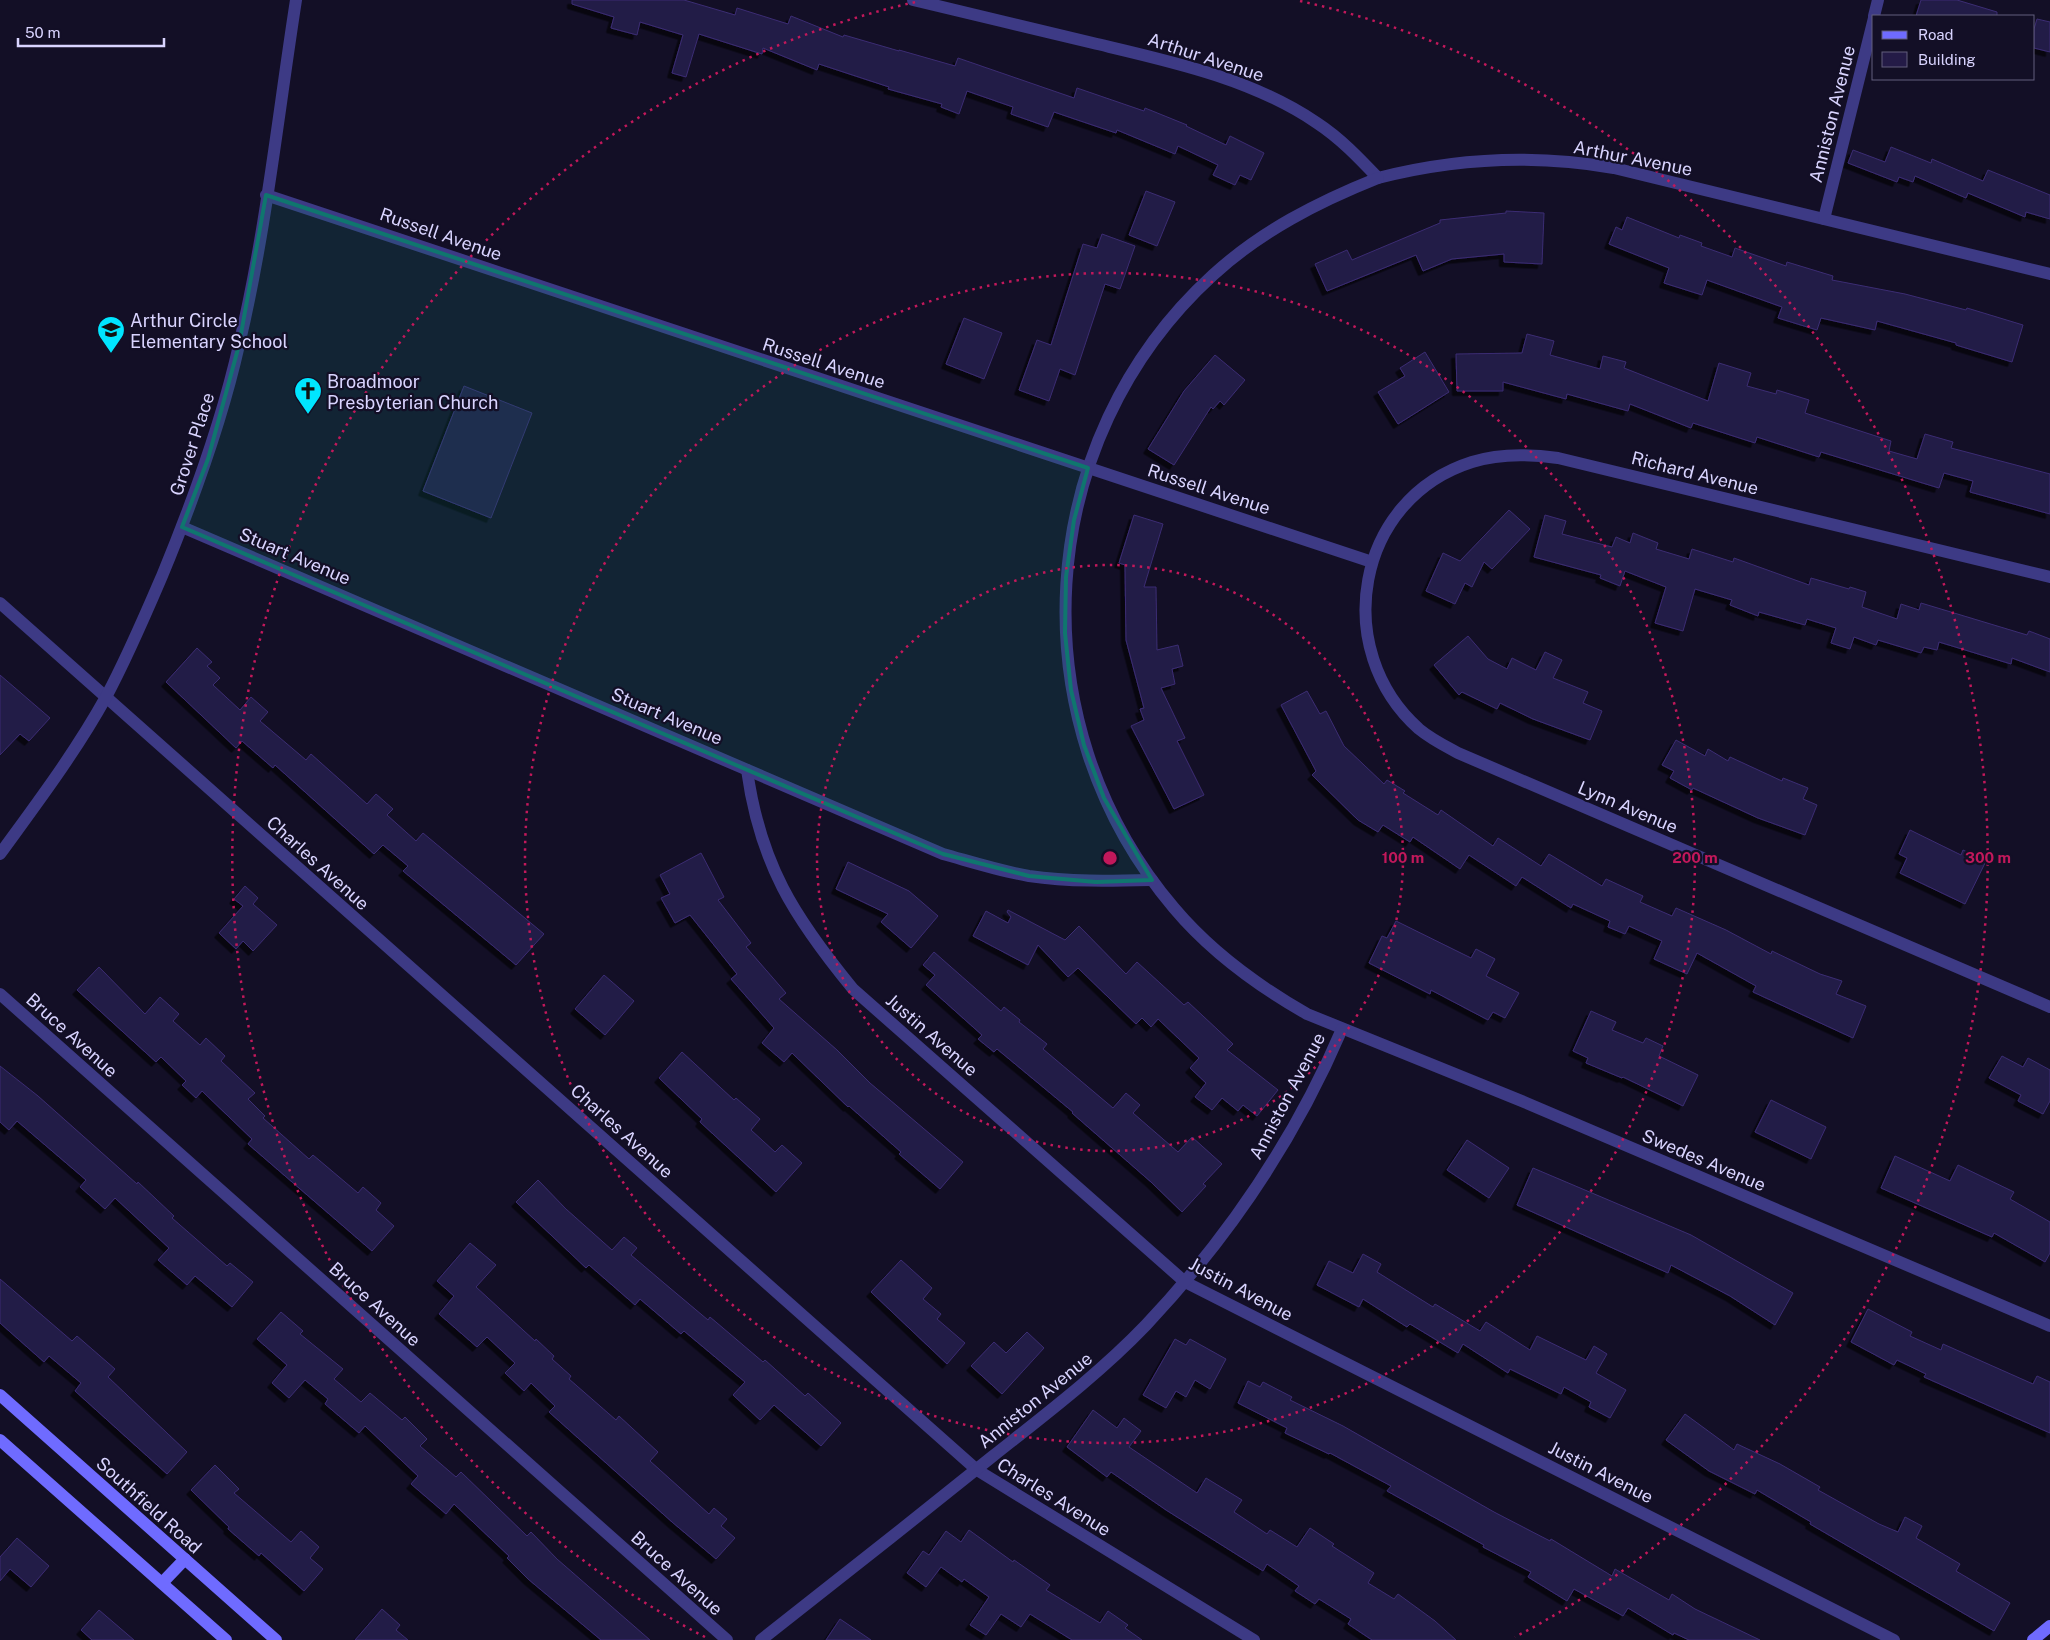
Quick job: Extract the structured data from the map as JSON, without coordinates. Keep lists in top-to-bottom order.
{
  "streets": {
    "main road": ["Southfield Road"],
    "street": [
      "Arthur Avenue",
      "Anniston Avenue",
      "Russell Avenue",
      "Grover Place",
      "Richard Avenue",
      "Stuart Avenue",
      "Lynn Avenue",
      "Charles Avenue",
      "Bruce Avenue",
      "Justin Avenue",
      "Swedes Avenue"
    ]
  },
  "crossings": [
    ["Arthur Avenue", "Anniston Avenue"],
    ["Anniston Avenue", "Russell Avenue"],
    ["Anniston Avenue", "Stuart Avenue"],
    ["Anniston Avenue", "Charles Avenue"],
    ["Anniston Avenue", "Justin Avenue"],
    ["Anniston Avenue", "Swedes Avenue"],
    ["Russell Avenue", "Grover Place"],
    ["Russell Avenue", "Richard Avenue"],
    ["Russell Avenue", "Lynn Avenue"],
    ["Grover Place", "Stuart Avenue"],
    ["Grover Place", "Charles Avenue"],
    ["Richard Avenue", "Lynn Avenue"],
    ["Stuart Avenue", "Justin Avenue"]
  ],
  "places": {
    "school or university": ["Arthur Circle Elementary School"],
    "church": ["Broadmoor Presbyterian Church"]
  },
  "legend": ["Road", "Building"],
  "scale_bar": "50 m",
  "rings": ["100 m", "200 m", "300 m"]
}
